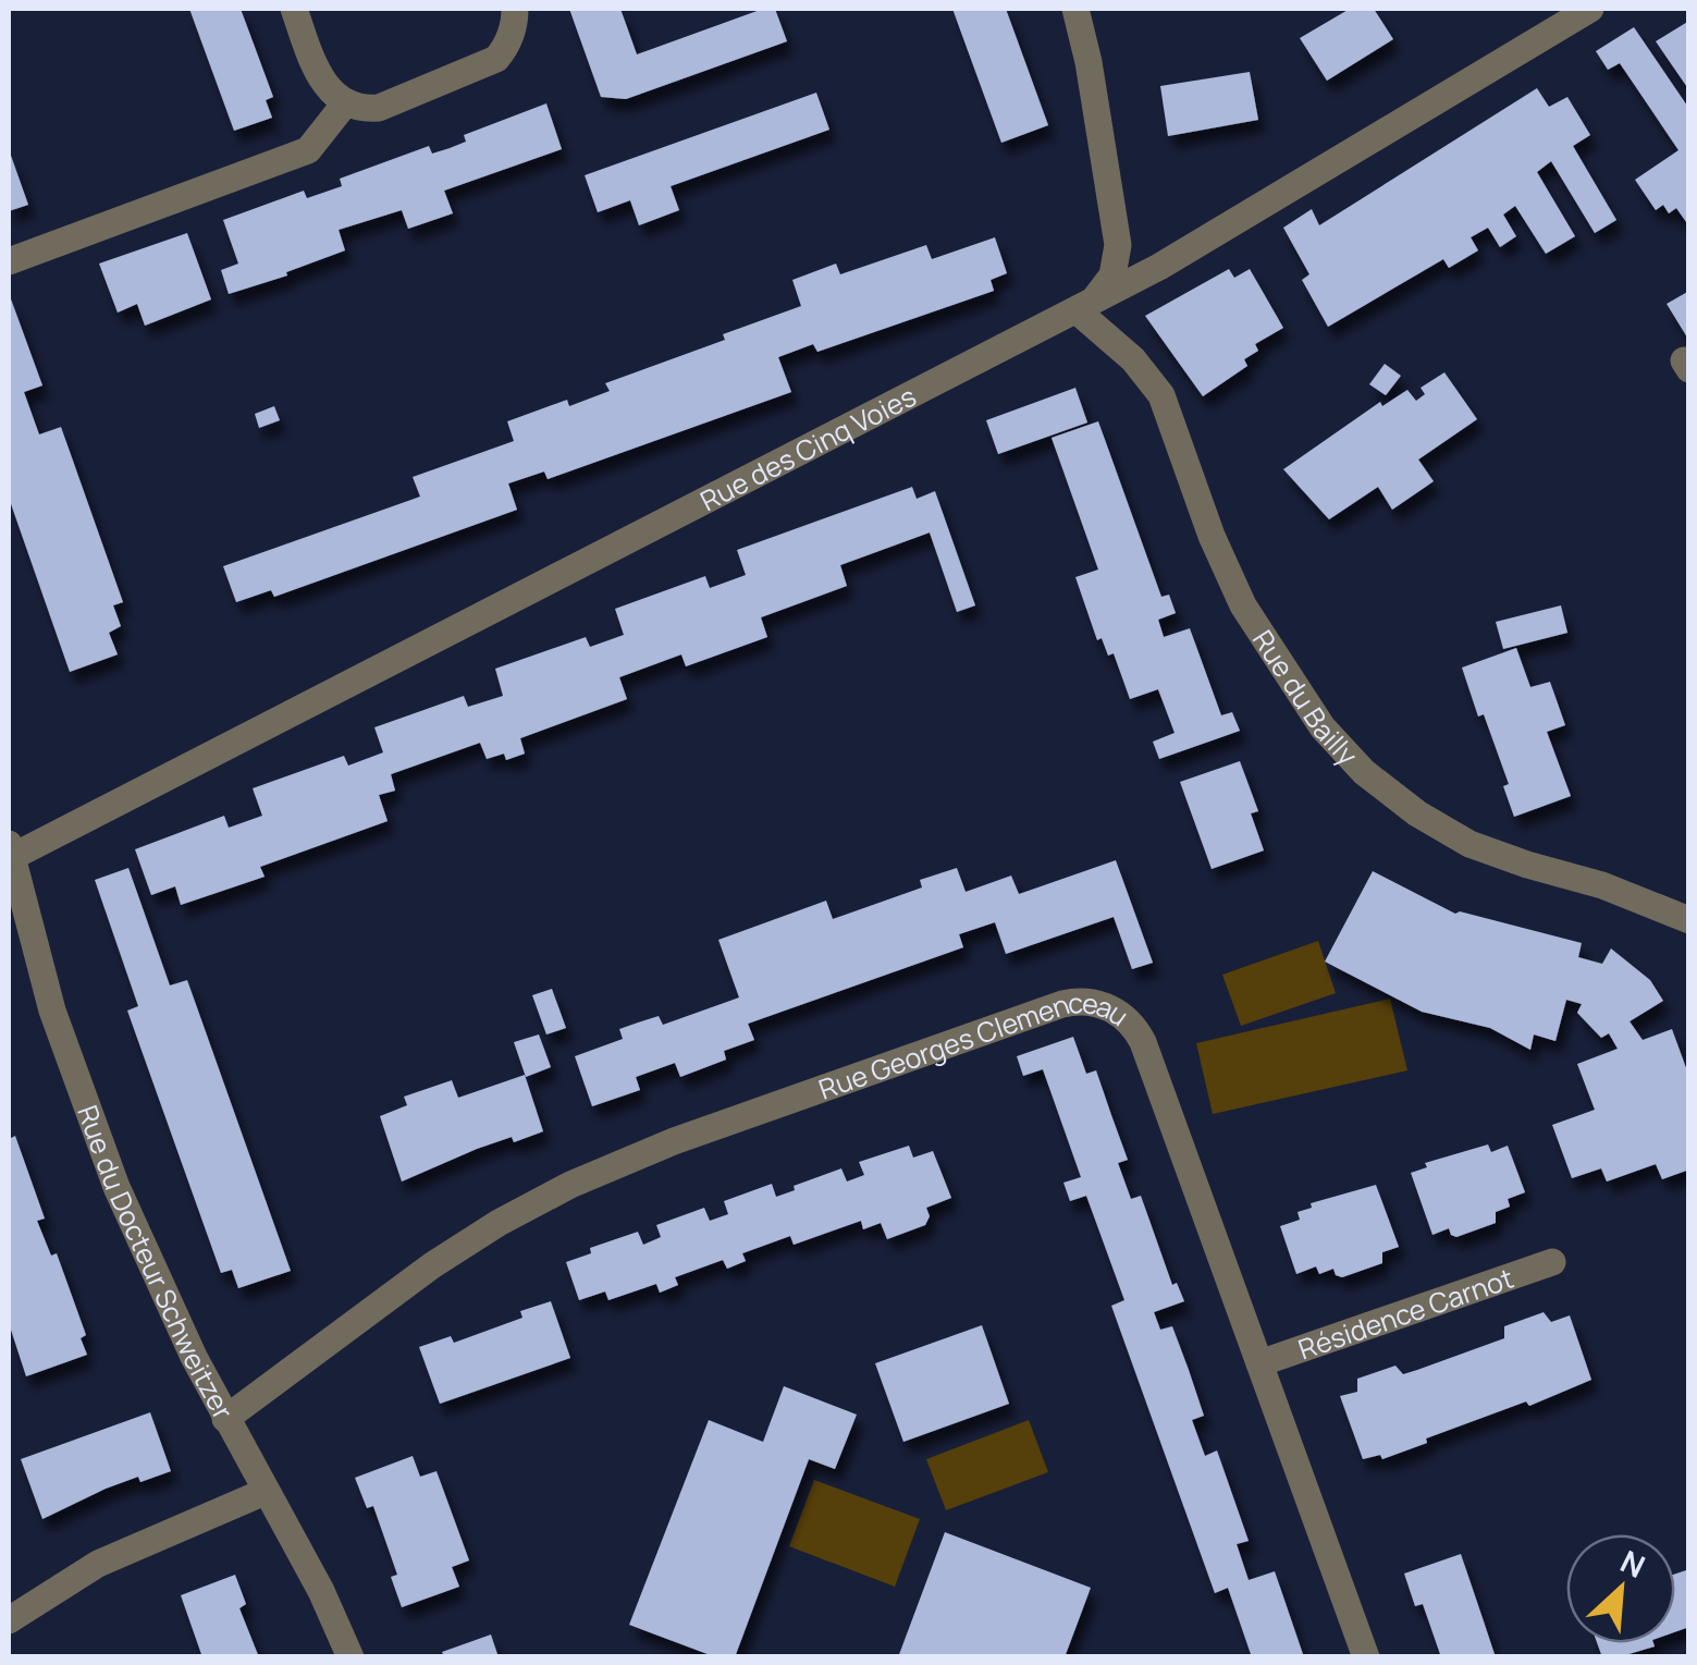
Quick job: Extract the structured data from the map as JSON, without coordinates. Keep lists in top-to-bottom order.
{
  "streets": {
    "street": [
      "Rue des Cinq Voies",
      "Rue du Bailly",
      "Rue Georges Clemenceau",
      "Rue du Docteur Schweitzer",
      "Résidence Carnot"
    ]
  },
  "crossings": [
    ["Rue des Cinq Voies", "Rue du Bailly"],
    ["Rue des Cinq Voies", "Rue du Docteur Schweitzer"],
    ["Rue Georges Clemenceau", "Rue du Docteur Schweitzer"],
    ["Rue Georges Clemenceau", "Résidence Carnot"]
  ],
  "north": "top right"
}
